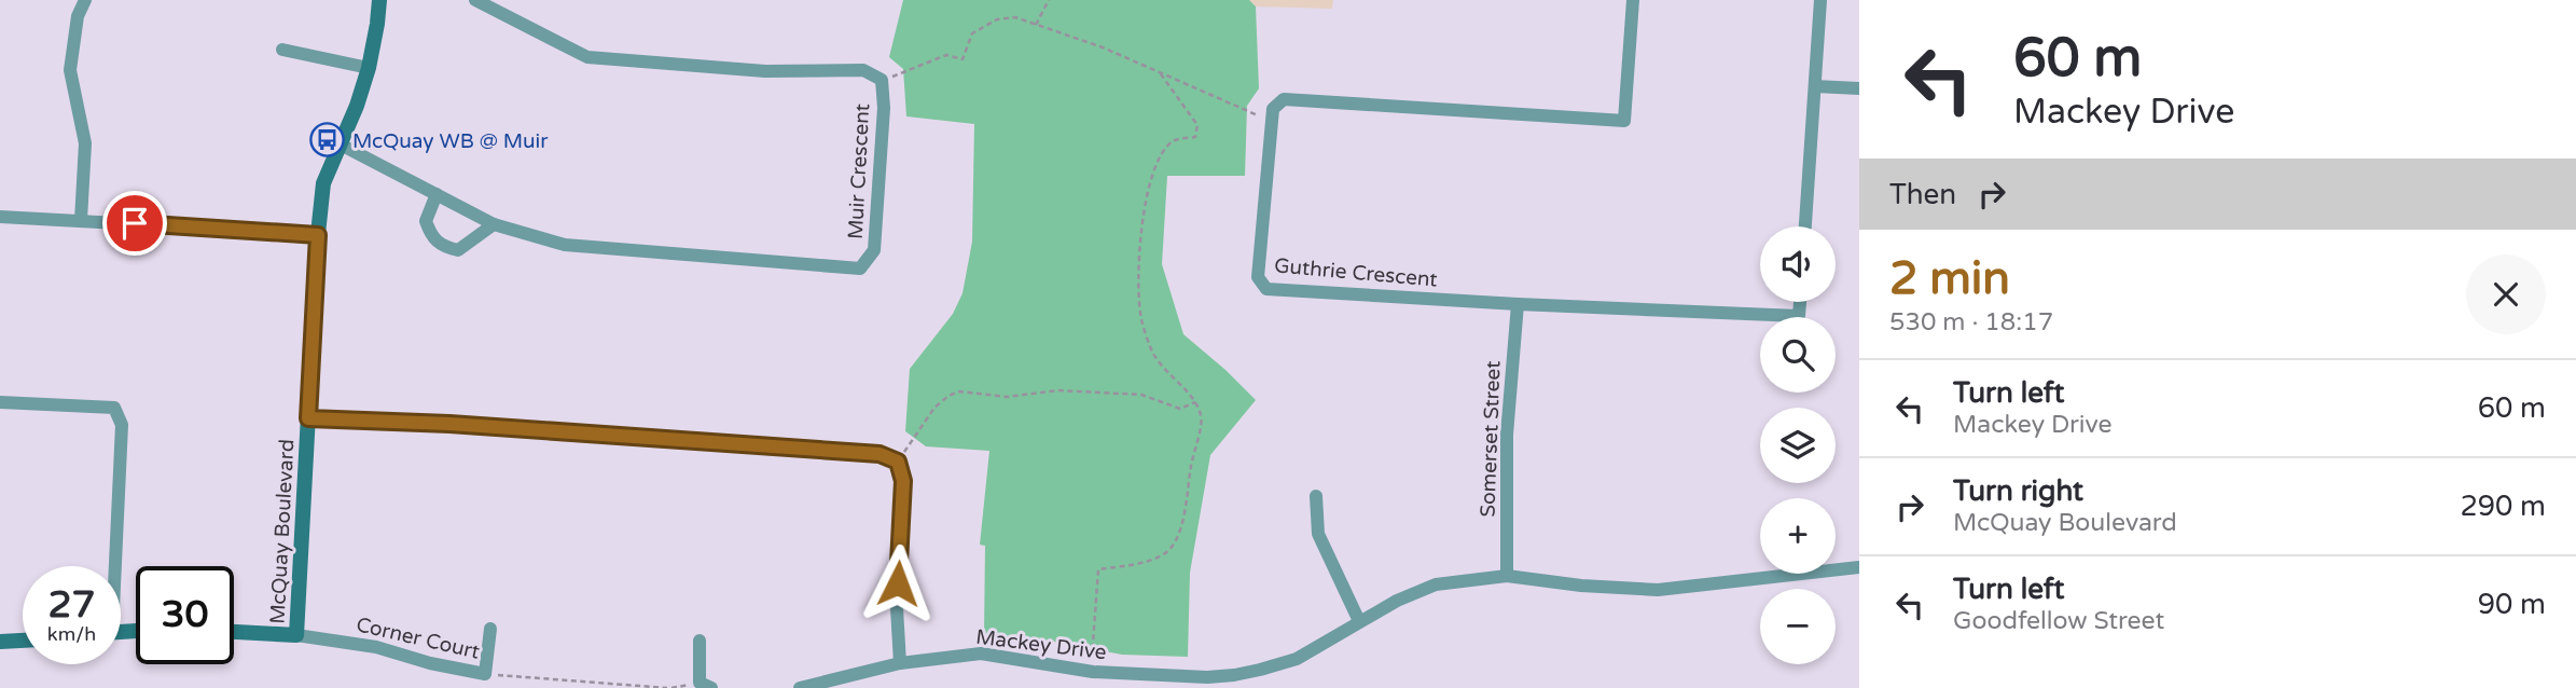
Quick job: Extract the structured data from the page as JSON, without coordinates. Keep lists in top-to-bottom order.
{
  "streets": {
    "street": [
      "Muir Crescent",
      "Guthrie Crescent",
      "Somerset Street",
      "McQuay Boulevard",
      "Corner Court",
      "Mackey Drive"
    ]
  },
  "crossings": [
    ["Muir Crescent", "McQuay Boulevard"],
    ["Guthrie Crescent", "Somerset Street"],
    ["Somerset Street", "Mackey Drive"],
    ["McQuay Boulevard", "Corner Court"]
  ],
  "places": {
    "bus stop": ["McQuay WB @ Muir"]
  },
  "page": {
    "turn": ["60 m", "Mackey Drive"],
    "then": "Then",
    "map_buttons": ["+", "−"],
    "heading": ["2 min", "530 m · 18:17"],
    "list": [
      {
        "name": "Turn left",
        "note": "Mackey Drive",
        "value": "60 m"
      },
      {
        "name": "Turn right",
        "note": "McQuay Boulevard",
        "value": "290 m"
      },
      {
        "name": "Turn left",
        "note": "Goodfellow Street",
        "value": "90 m"
      }
    ],
    "speed": "27 km/h",
    "limit": "30"
  }
}
